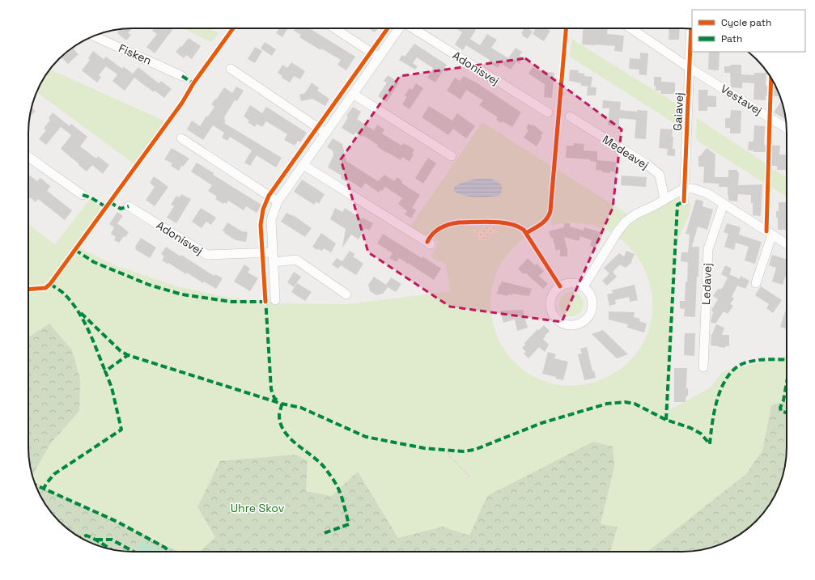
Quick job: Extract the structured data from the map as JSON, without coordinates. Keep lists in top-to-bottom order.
{
  "streets": {
    "street": [
      "Fisken",
      "Adonisvej",
      "Vestavej",
      "Gaiavej",
      "Medeavej",
      "Ledavej"
    ]
  },
  "crossings": [
    ["Vestavej", "Gaiavej"]
  ],
  "parks": ["Uhre Skov"],
  "legend": ["Cycle path", "Path"]
}
